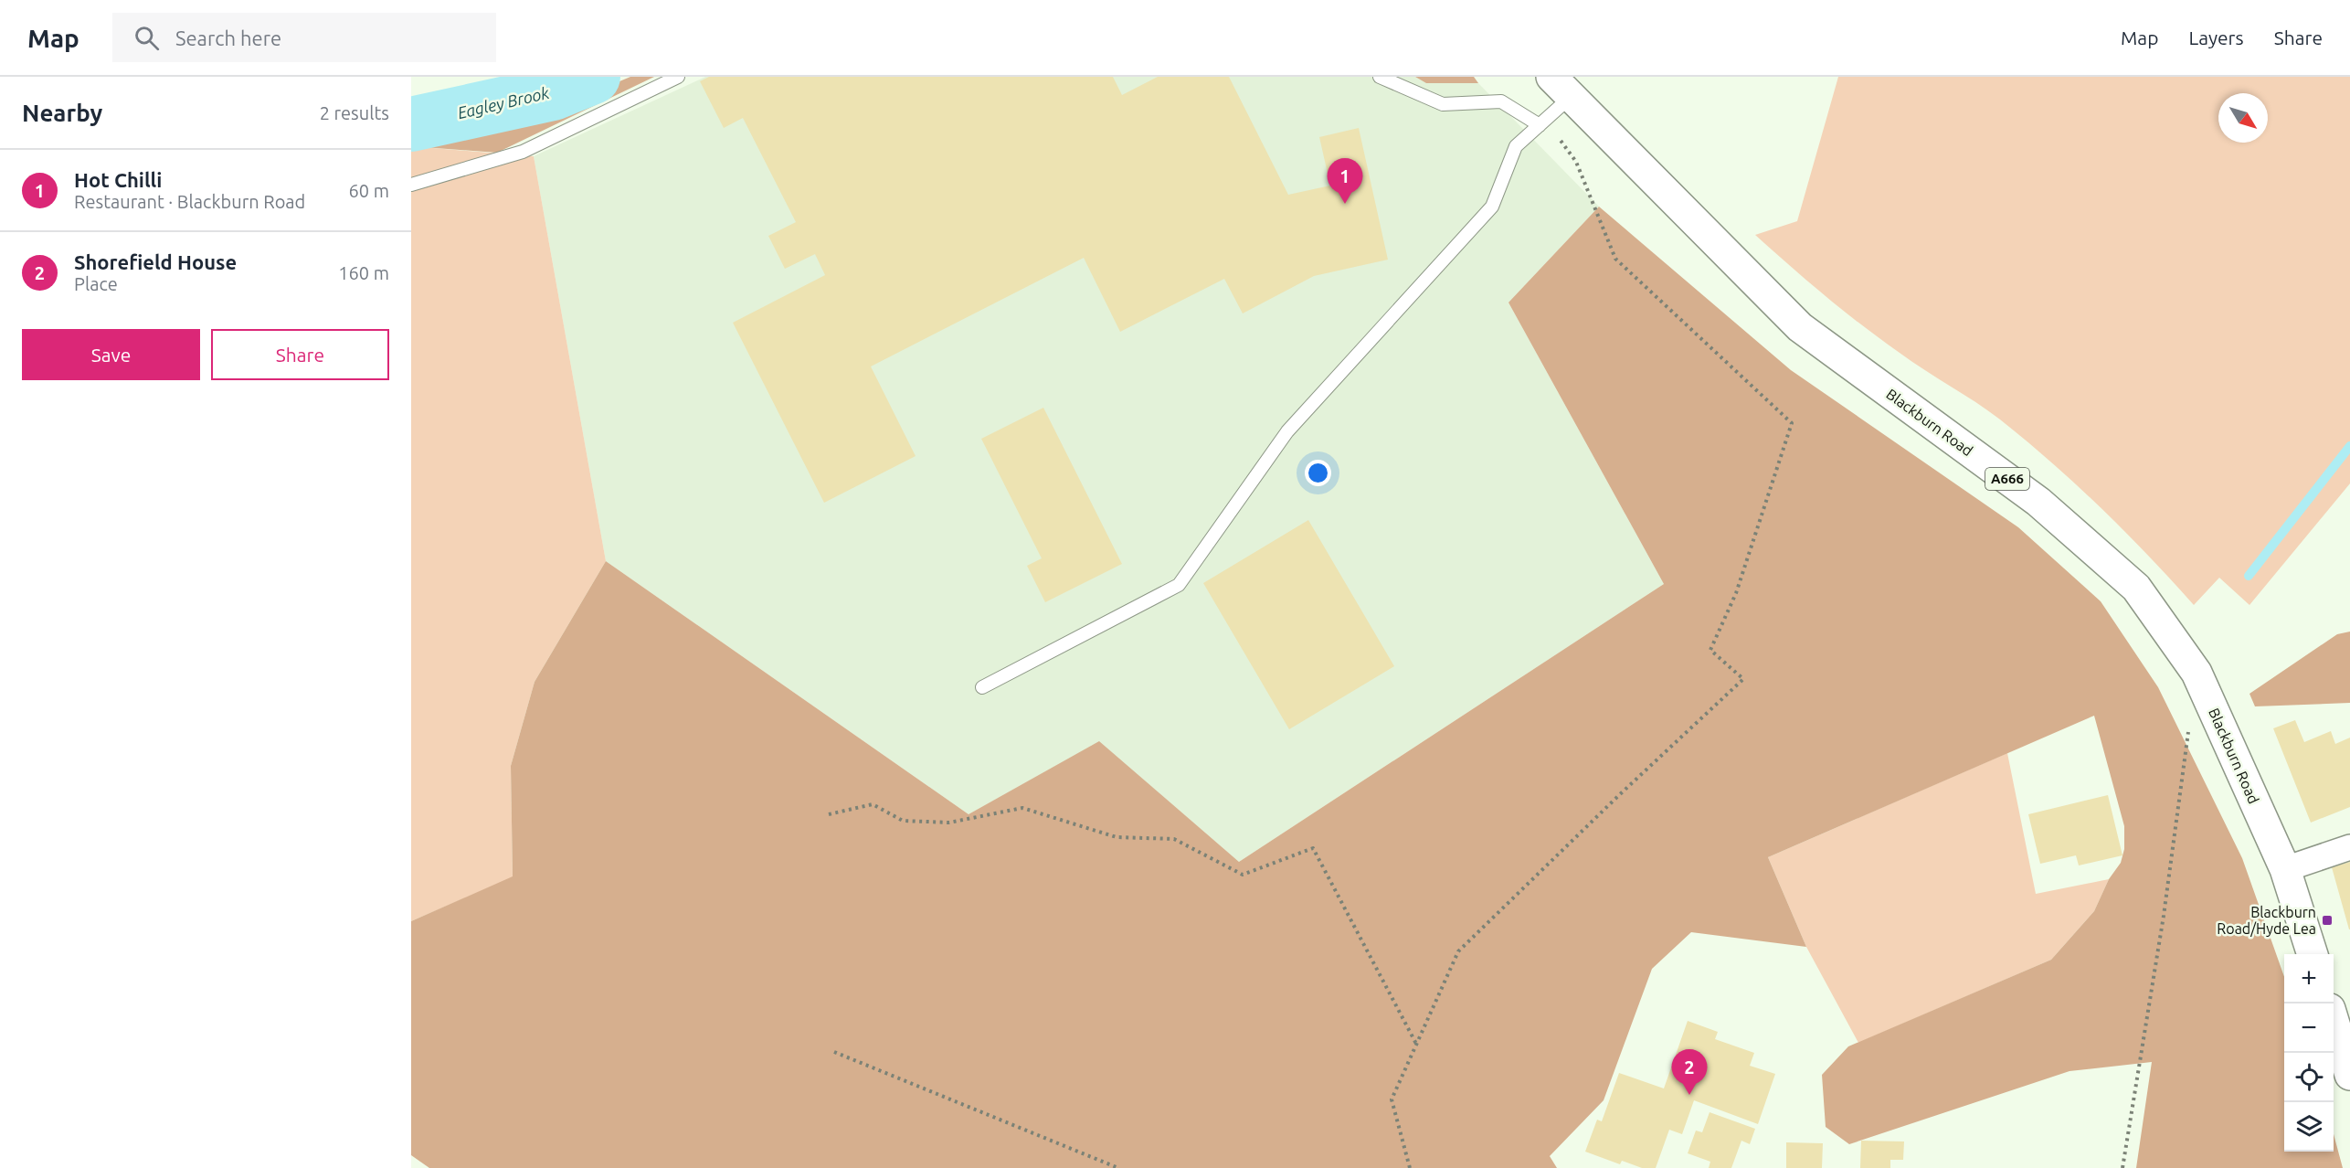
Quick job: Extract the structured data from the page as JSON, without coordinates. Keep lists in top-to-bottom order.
{
  "streets": {
    "highway": ["Blackburn Road", "A666"]
  },
  "water": ["Eagley Brook"],
  "places": {
    "transit": ["Blackburn Road/Hyde Lea"]
  },
  "north": "bottom right",
  "page": {
    "header": "Map",
    "search": "Search here",
    "nav": ["Map", "Layers", "Share"],
    "heading": ["Nearby", "2 results"],
    "list": [
      {
        "mark": "1",
        "name": "Hot Chilli",
        "note": "Restaurant · Blackburn Road",
        "value": "60 m"
      },
      {
        "mark": "2",
        "name": "Shorefield House",
        "note": "Place",
        "value": "160 m"
      }
    ],
    "pins": ["1", "2"],
    "buttons": ["Save", "Share"],
    "map_buttons": ["+", "−"]
  }
}
